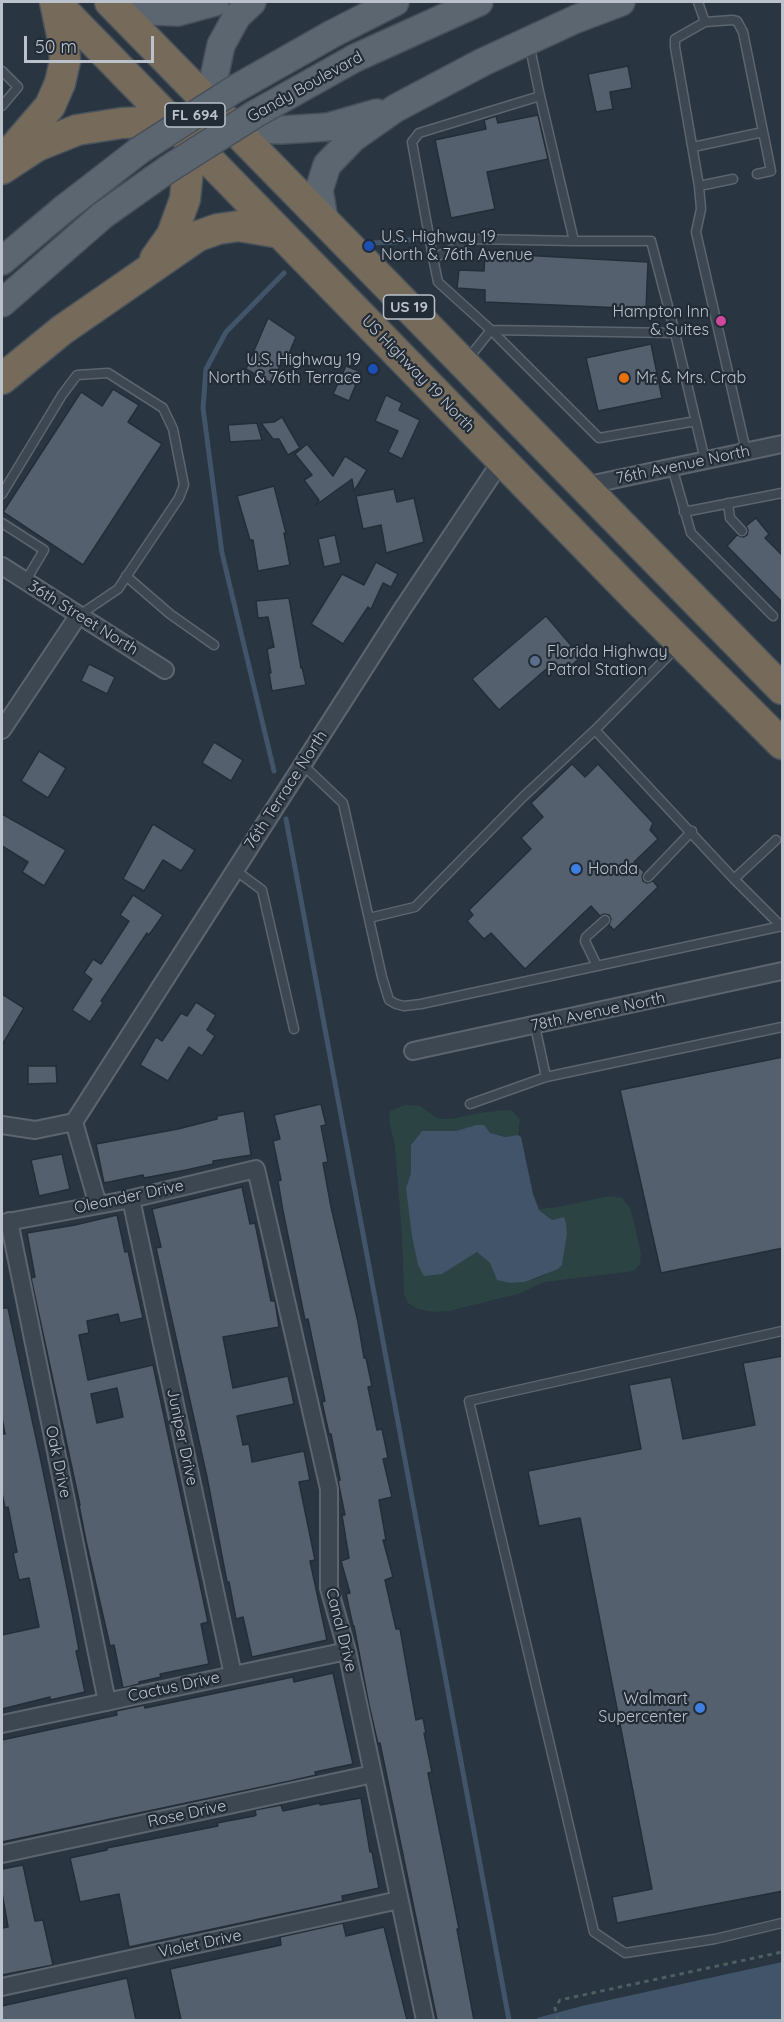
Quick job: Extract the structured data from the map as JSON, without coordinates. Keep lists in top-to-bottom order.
{
  "streets": {
    "highway": ["US 19", "US Highway 19 North"],
    "main road": ["Gandy Boulevard", "FL 694"],
    "street": [
      "76th Avenue North",
      "36th Street North",
      "76th Terrace North",
      "78th Avenue North",
      "Oleander Drive",
      "Juniper Drive",
      "Oak Drive",
      "Canal Drive",
      "Cactus Drive",
      "Rose Drive",
      "Violet Drive"
    ]
  },
  "crossings": [
    ["US 19", "US Highway 19 North"],
    ["US 19", "76th Avenue North"],
    ["US Highway 19 North", "76th Terrace North"],
    ["Oleander Drive", "Juniper Drive"],
    ["Oleander Drive", "Oak Drive"],
    ["Oleander Drive", "Canal Drive"],
    ["Juniper Drive", "Cactus Drive"],
    ["Oak Drive", "Cactus Drive"],
    ["Canal Drive", "Cactus Drive"],
    ["Canal Drive", "Rose Drive"],
    ["Canal Drive", "Violet Drive"]
  ],
  "places": [
    "U.S. Highway 19 North & 76th Avenue",
    "Hampton Inn & Suites",
    "U.S. Highway 19 North & 76th Terrace",
    "Mr. & Mrs. Crab",
    "Florida Highway Patrol Station",
    "Honda",
    "Walmart Supercenter"
  ],
  "scale_bar": "50 m"
}
